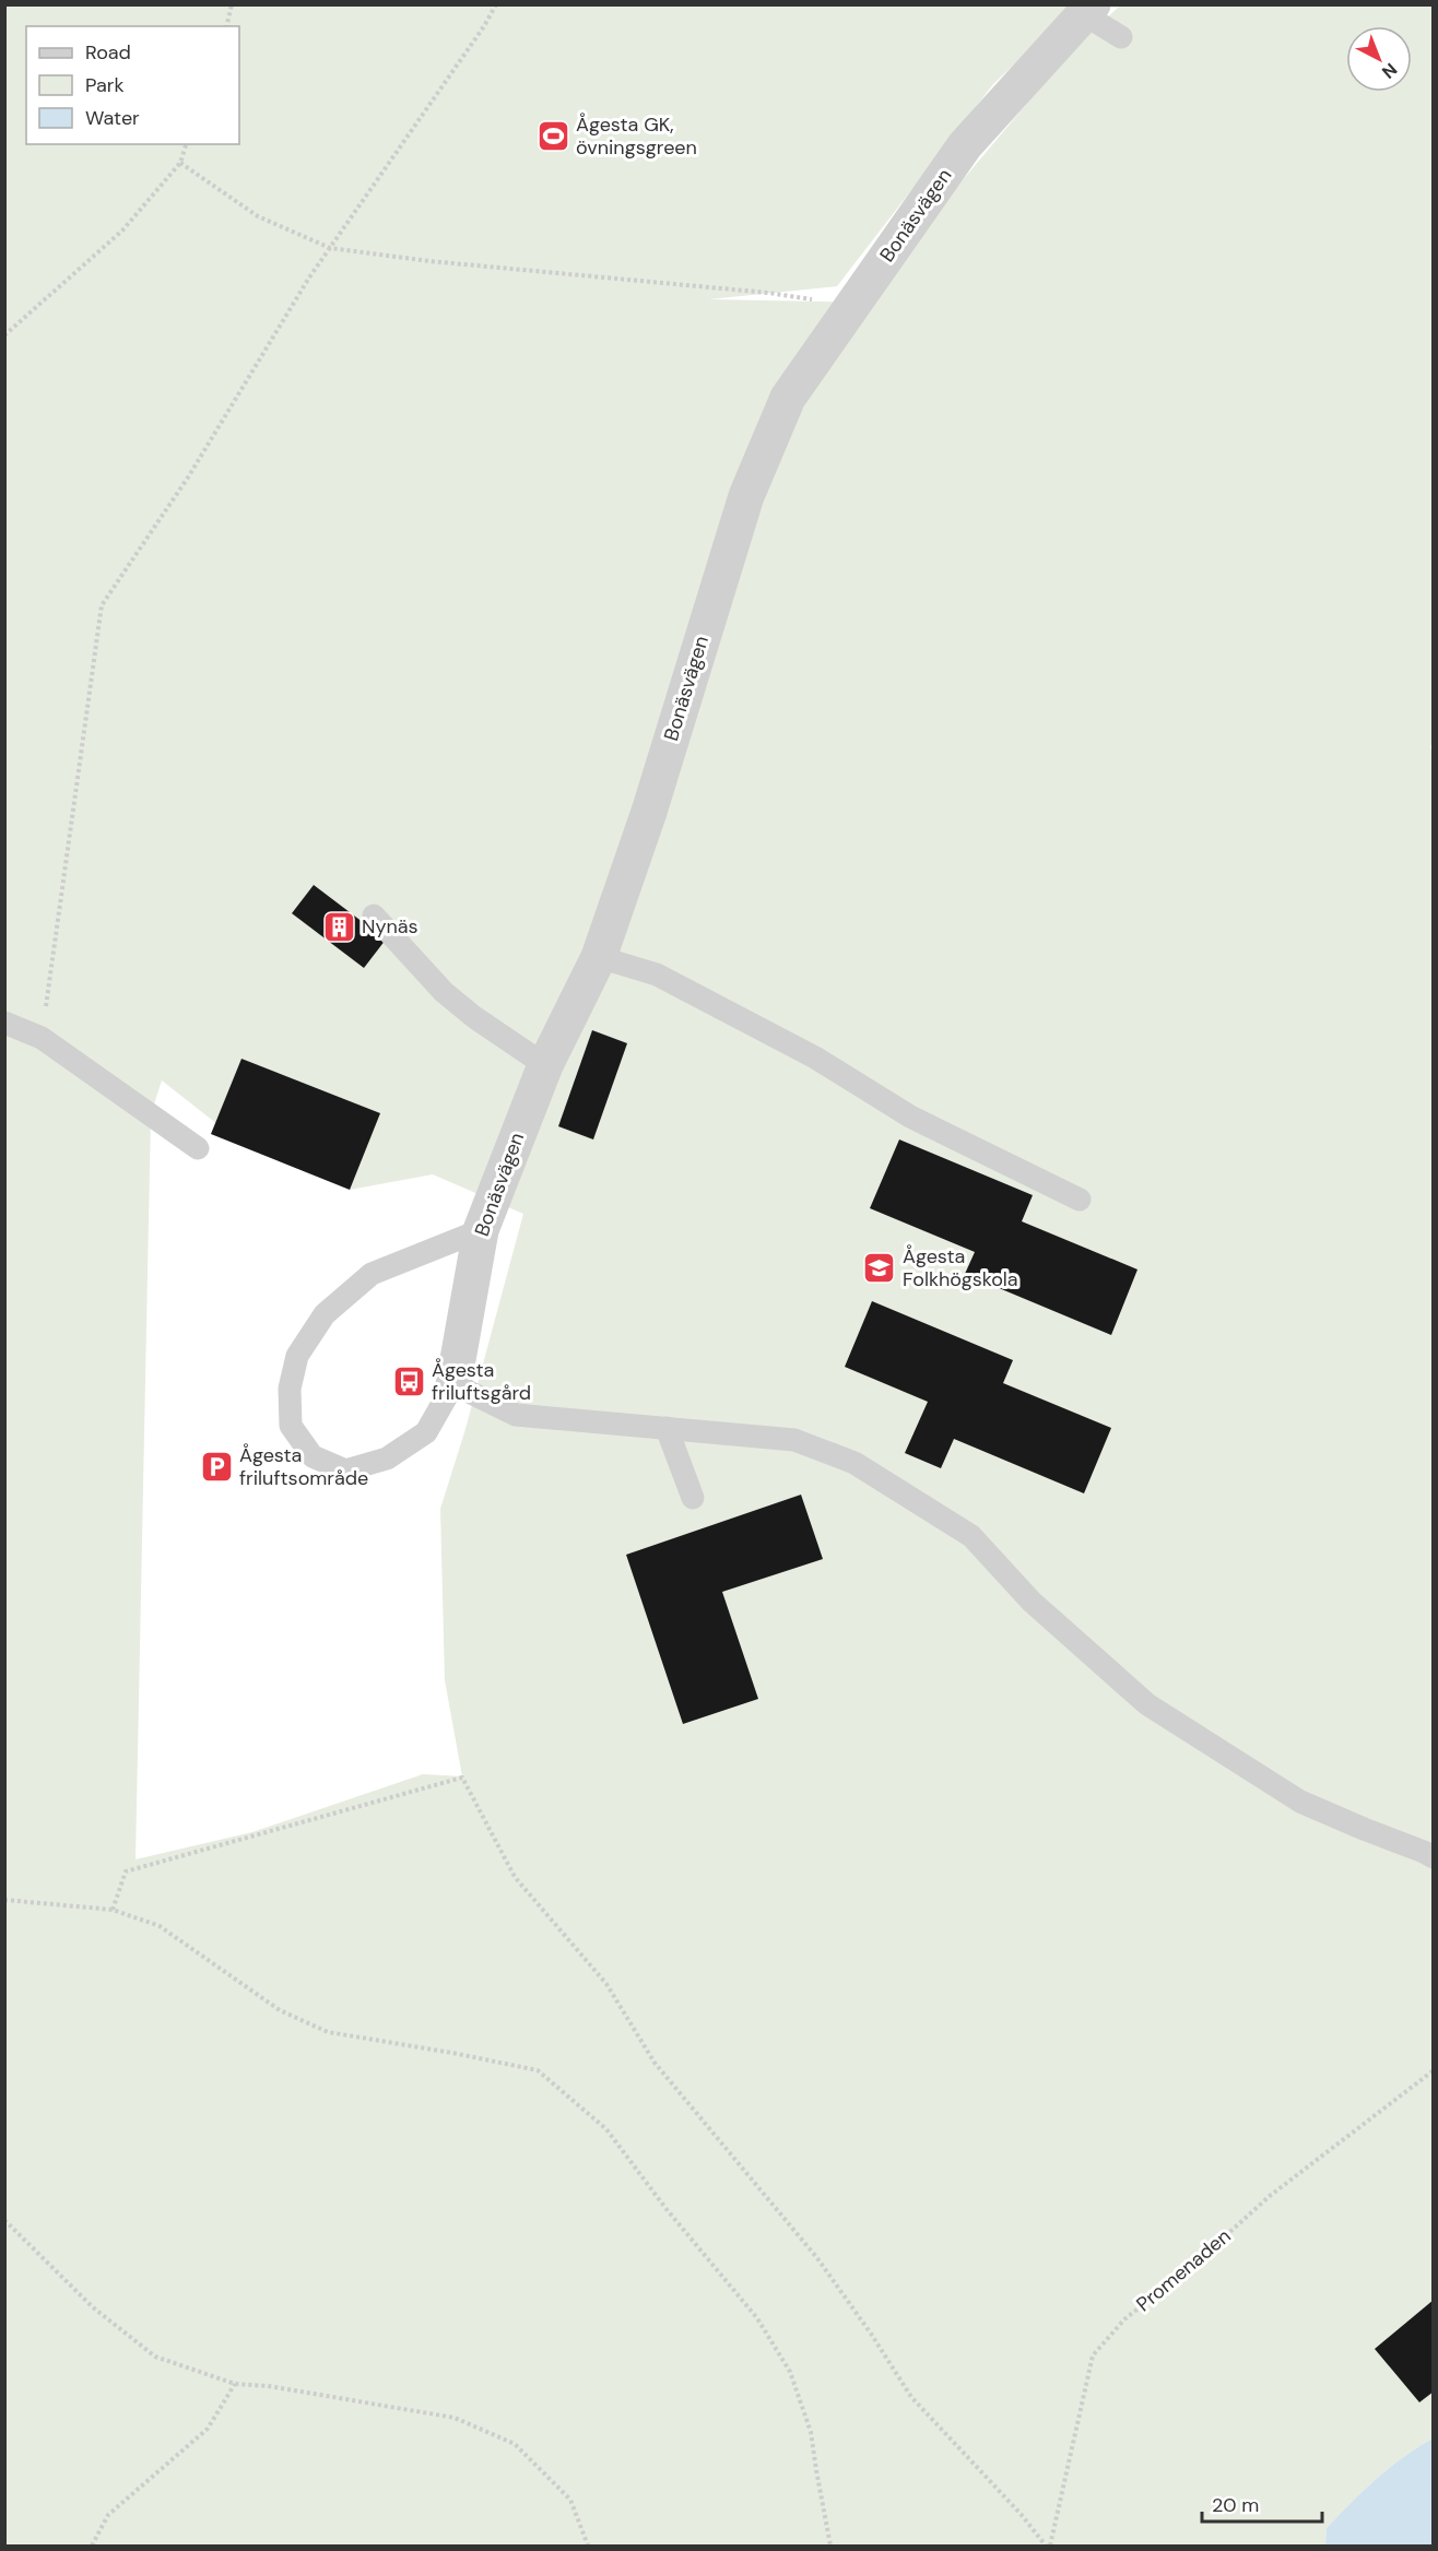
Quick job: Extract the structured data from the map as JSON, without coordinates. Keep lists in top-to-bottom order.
{
  "streets": {
    "street": ["Bonäsvägen"],
    "path": ["Promenaden"]
  },
  "places": {
    "sports": ["Ågesta GK, övningsgreen"],
    "building": ["Nynäs"],
    "school or university": ["Ågesta Folkhögskola"],
    "bus stop": ["Ågesta friluftsgård"],
    "parking": ["Ågesta friluftsområde"]
  },
  "legend": ["Road", "Park", "Water"],
  "scale_bar": "20 m",
  "north": "bottom right"
}
